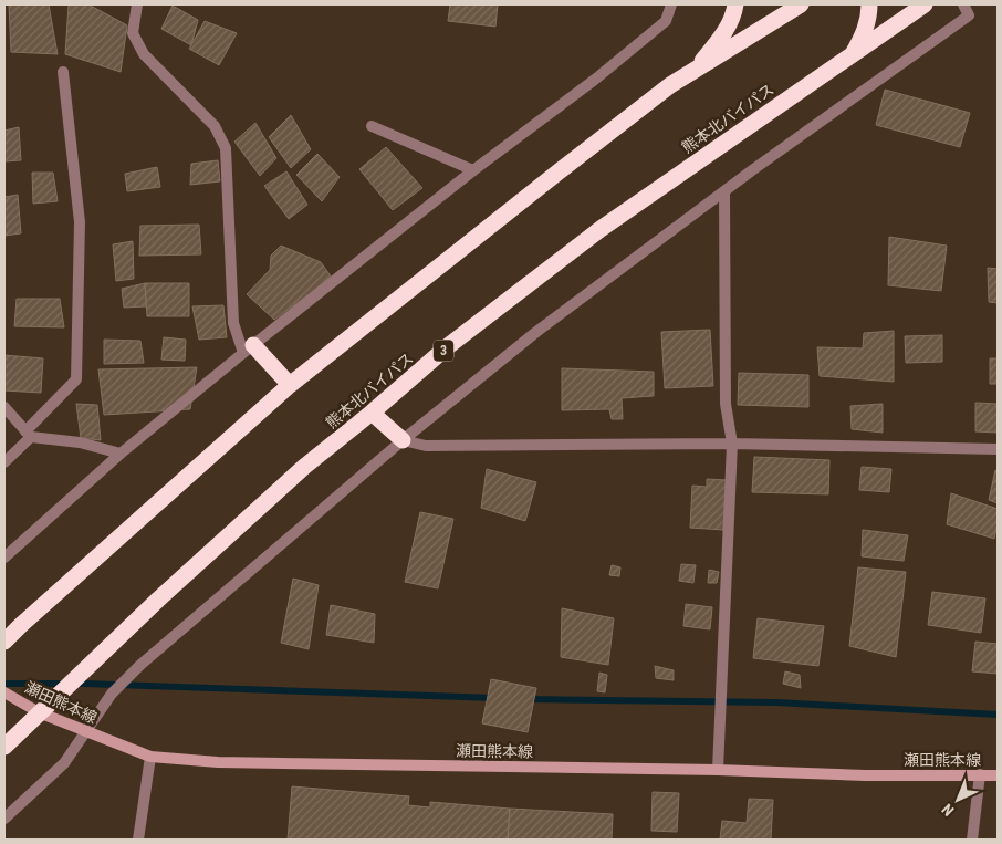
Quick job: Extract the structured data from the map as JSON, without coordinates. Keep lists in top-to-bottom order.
{
  "streets": {
    "highway": ["熊本北バイパス", "3"],
    "main road": ["瀬田熊本線"]
  },
  "crossings": [
    ["熊本北バイパス", "瀬田熊本線"]
  ],
  "north": "bottom left"
}
